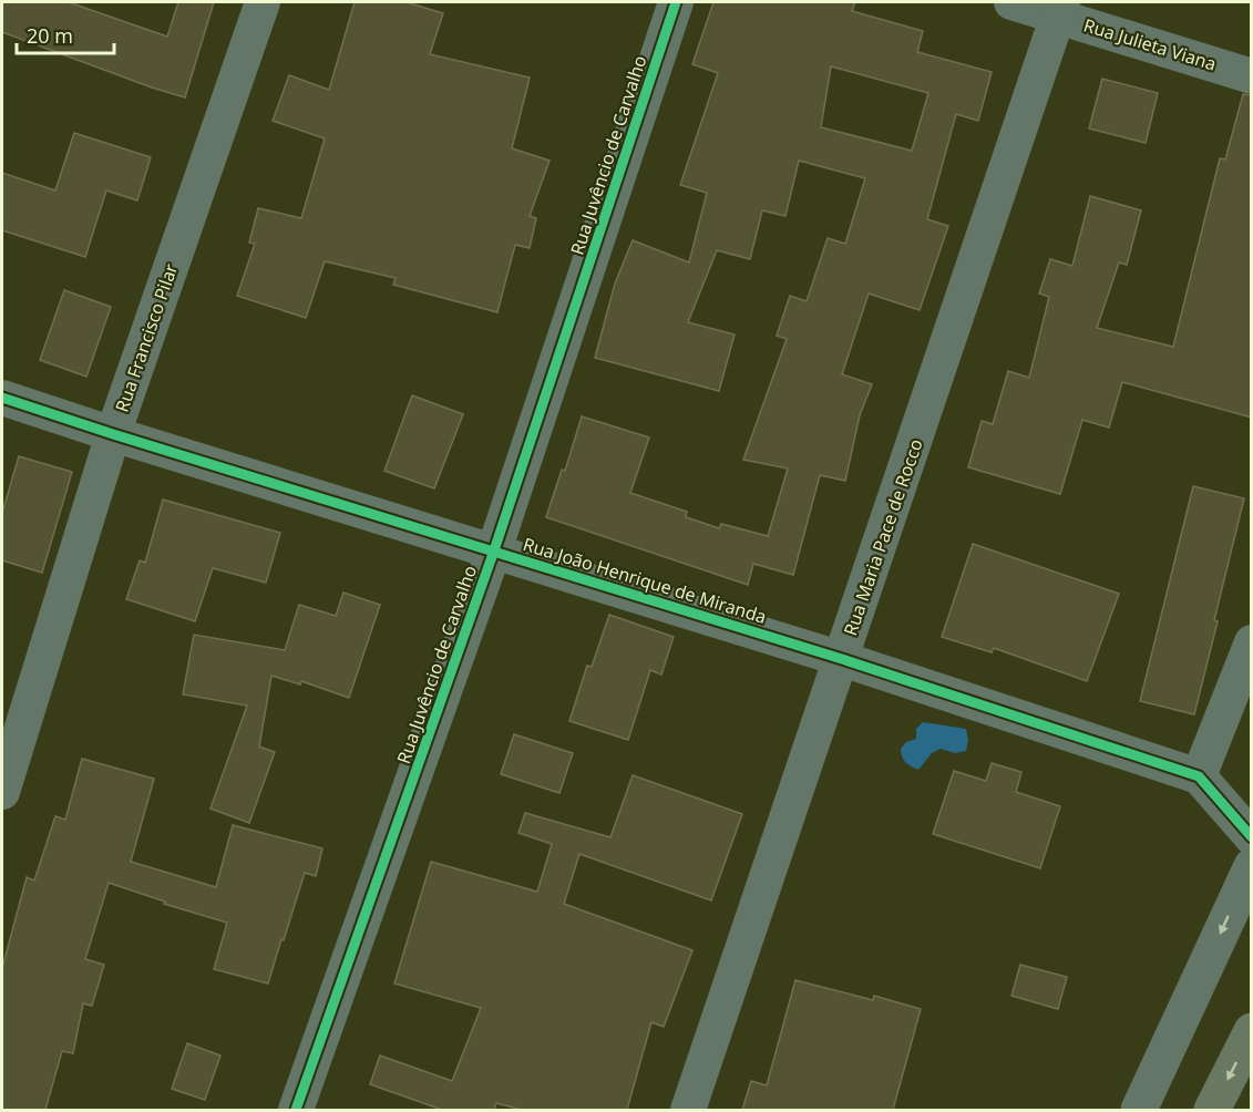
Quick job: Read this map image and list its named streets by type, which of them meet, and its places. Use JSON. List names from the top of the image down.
{
  "streets": {
    "street": [
      "Rua Julieta Viana",
      "Rua Juvêncio de Carvalho",
      "Rua Francisco Pilar",
      "Rua Maria Pace de Rocco",
      "Rua João Henrique de Miranda"
    ]
  },
  "crossings": [
    ["Rua Julieta Viana", "Rua Maria Pace de Rocco"],
    ["Rua Juvêncio de Carvalho", "Rua João Henrique de Miranda"],
    ["Rua Francisco Pilar", "Rua João Henrique de Miranda"],
    ["Rua Maria Pace de Rocco", "Rua João Henrique de Miranda"]
  ],
  "scale_bar": "20 m"
}
